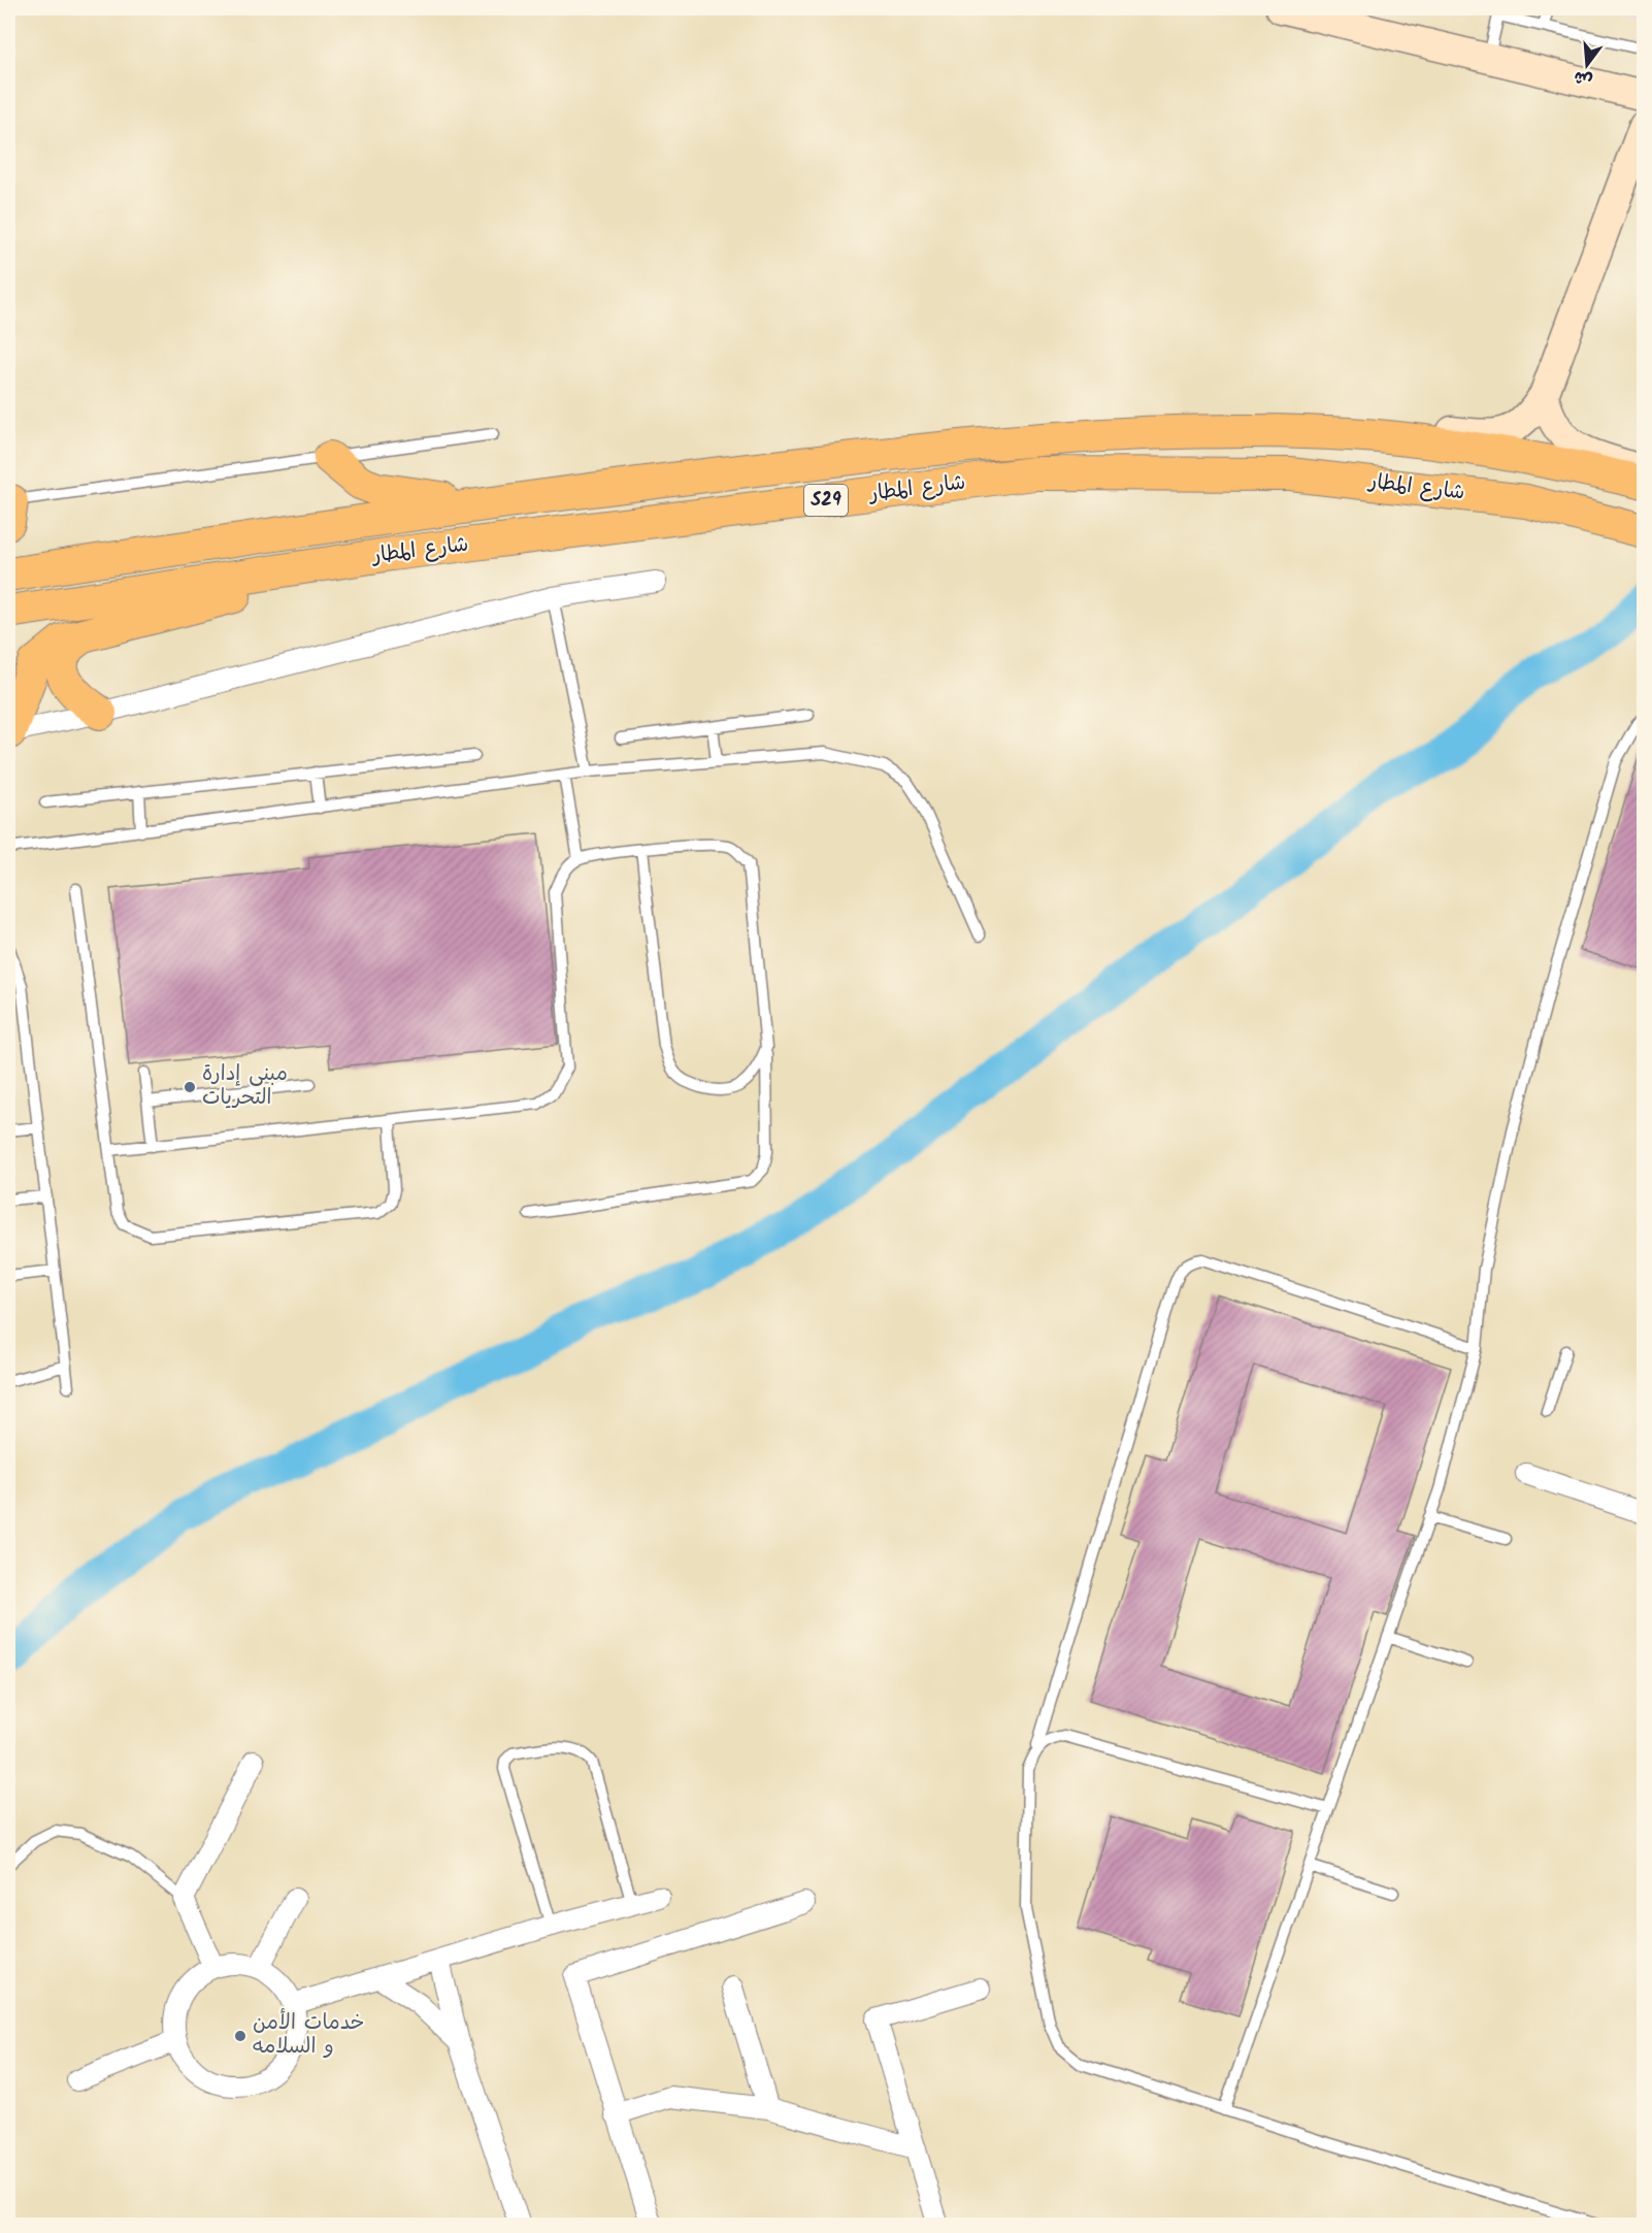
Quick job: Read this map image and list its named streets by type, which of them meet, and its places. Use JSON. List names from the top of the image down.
{
  "streets": {
    "main road": ["شارع المطار", "S29"]
  },
  "places": ["مبنى إدارة التحريات", "خدمات الأمن و السلامه"],
  "north": "bottom"
}
